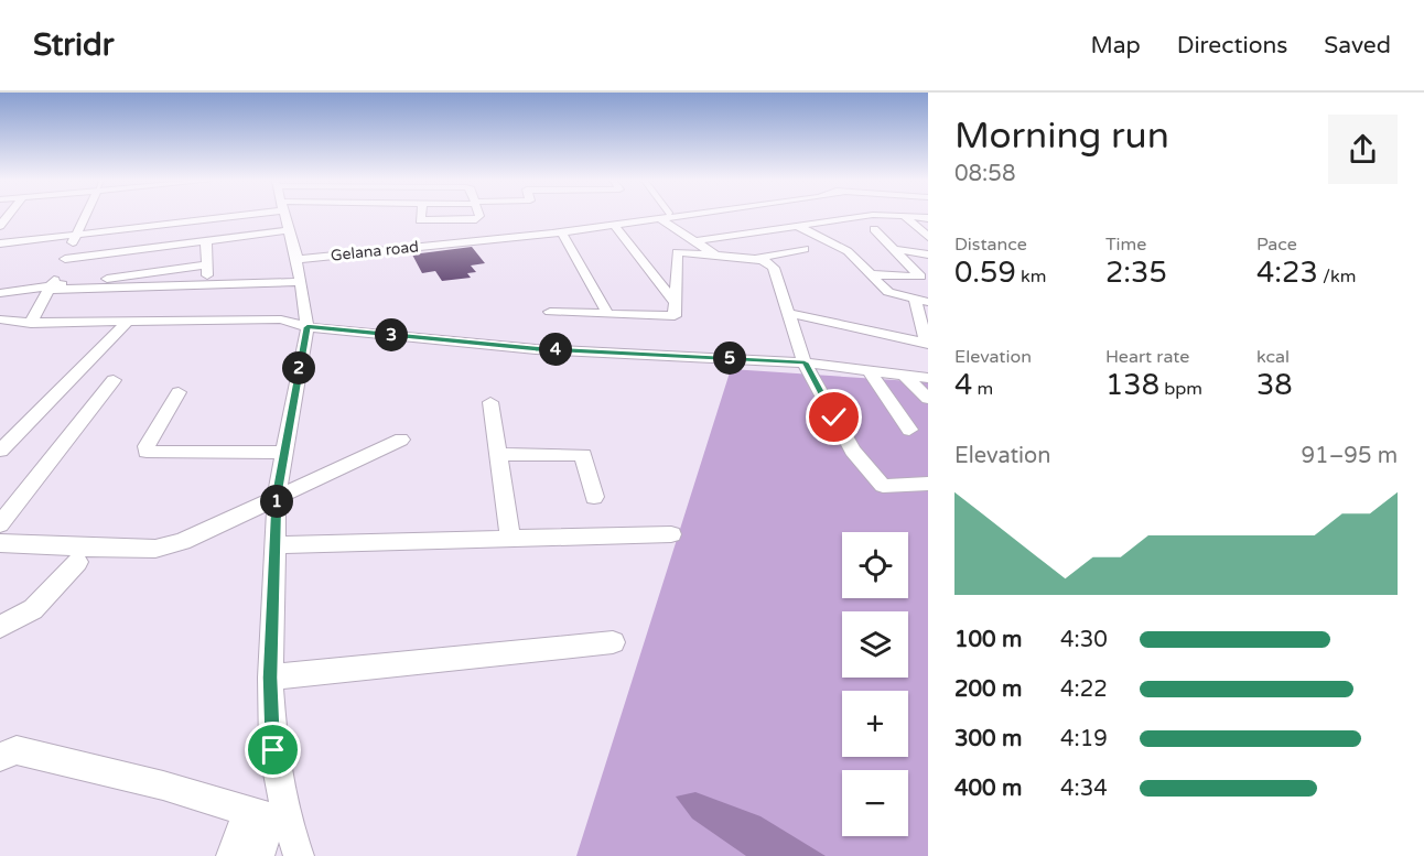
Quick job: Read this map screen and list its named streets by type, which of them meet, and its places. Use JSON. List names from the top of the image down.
{
  "streets": {
    "street": ["Gelana road"]
  },
  "page": {
    "header": "Stridr",
    "nav": ["Map", "Directions", "Saved"],
    "heading": ["Morning run", "08:58"],
    "stats": [
      ["Distance", "0.59 km"],
      ["Time", "2:35"],
      ["Pace", "4:23 /km"],
      ["Elevation", "4 m"],
      ["Heart rate", "138 bpm"],
      ["kcal", "38"]
    ],
    "pins": [
      "3",
      "4",
      "5",
      "2",
      "1"
    ],
    "chart": ["Elevation", "91–95 m"],
    "map_buttons": ["+", "−"],
    "list": [
      {
        "name": "100 m",
        "note": "4:30"
      },
      {
        "name": "200 m",
        "note": "4:22"
      },
      {
        "name": "300 m",
        "note": "4:19"
      },
      {
        "name": "400 m",
        "note": "4:34"
      }
    ]
  }
}
